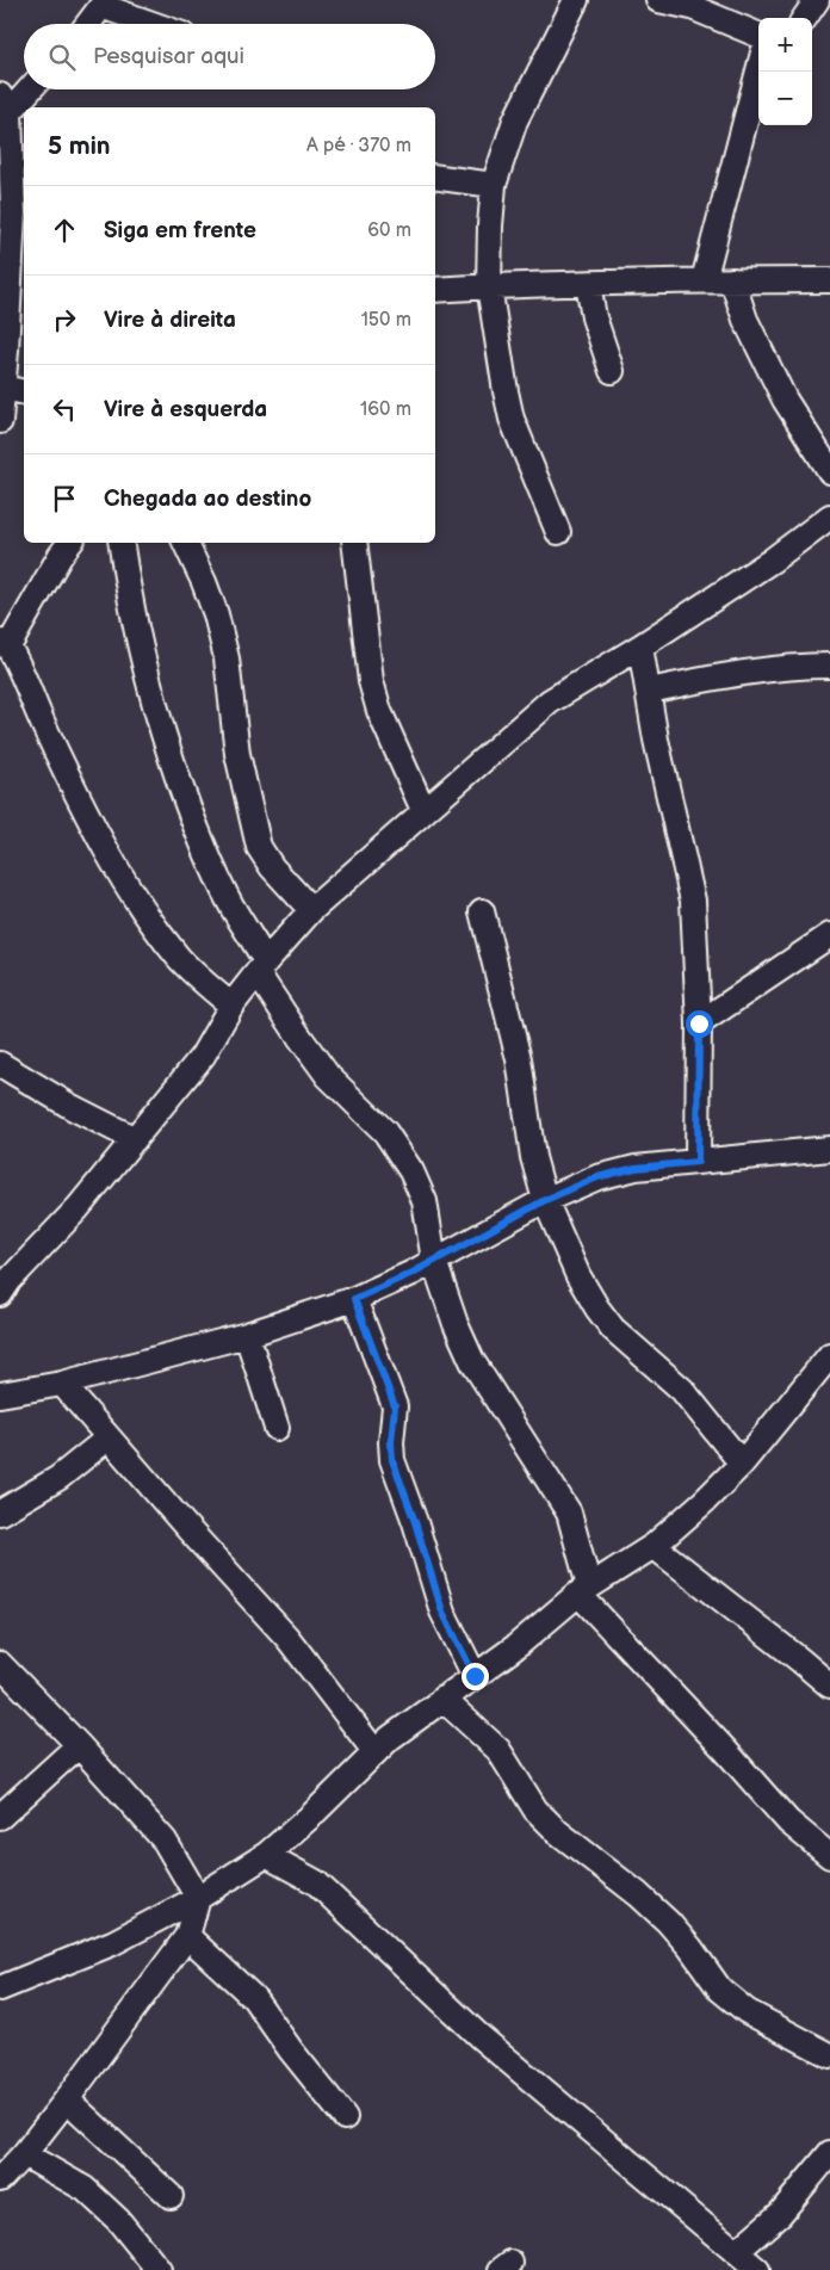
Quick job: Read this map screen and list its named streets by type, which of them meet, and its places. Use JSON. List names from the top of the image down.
{
  "page": {
    "map_buttons": ["+", "−"],
    "search": "Pesquisar aqui",
    "heading": ["5 min", "A pé · 370 m"],
    "list": [
      ["Siga em frente", "60 m"],
      ["Vire à direita", "150 m"],
      ["Vire à esquerda", "160 m"],
      "Chegada ao destino"
    ]
  }
}
